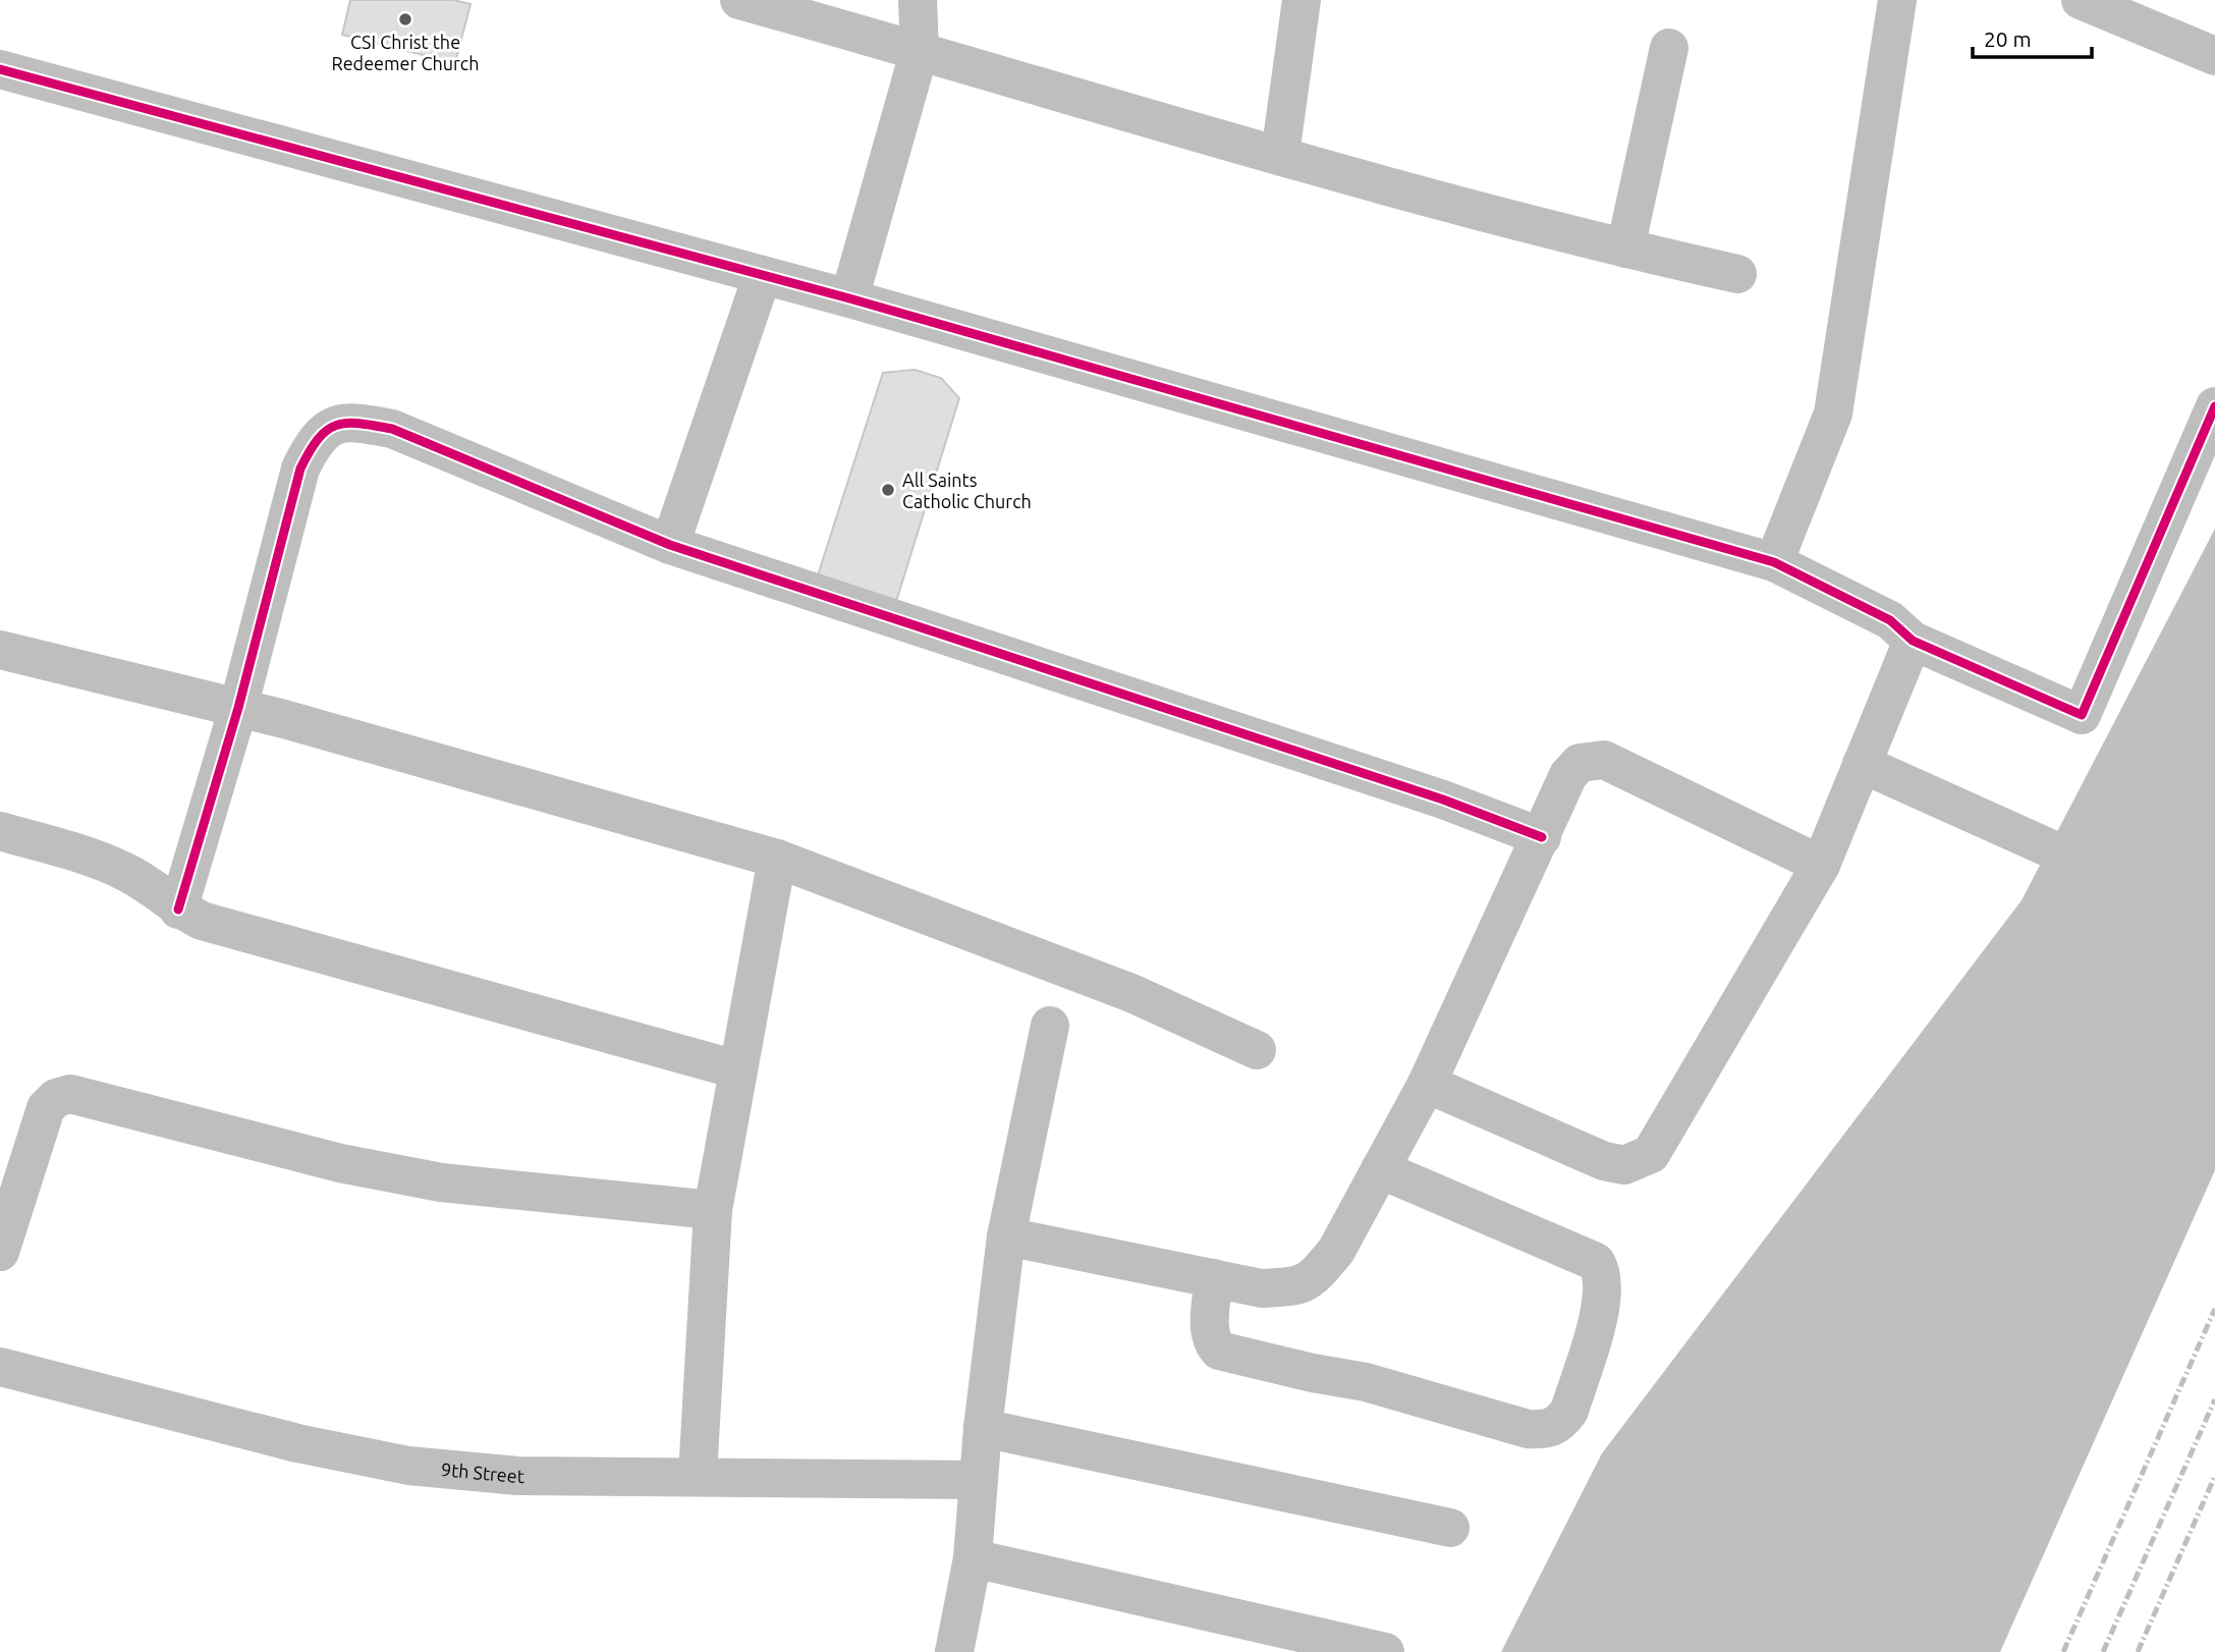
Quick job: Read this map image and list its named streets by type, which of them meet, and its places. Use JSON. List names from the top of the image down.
{
  "streets": {
    "street": ["9th Street"]
  },
  "places": ["CSI Christ the Redeemer Church", "All Saints Catholic Church"],
  "scale_bar": "20 m"
}
